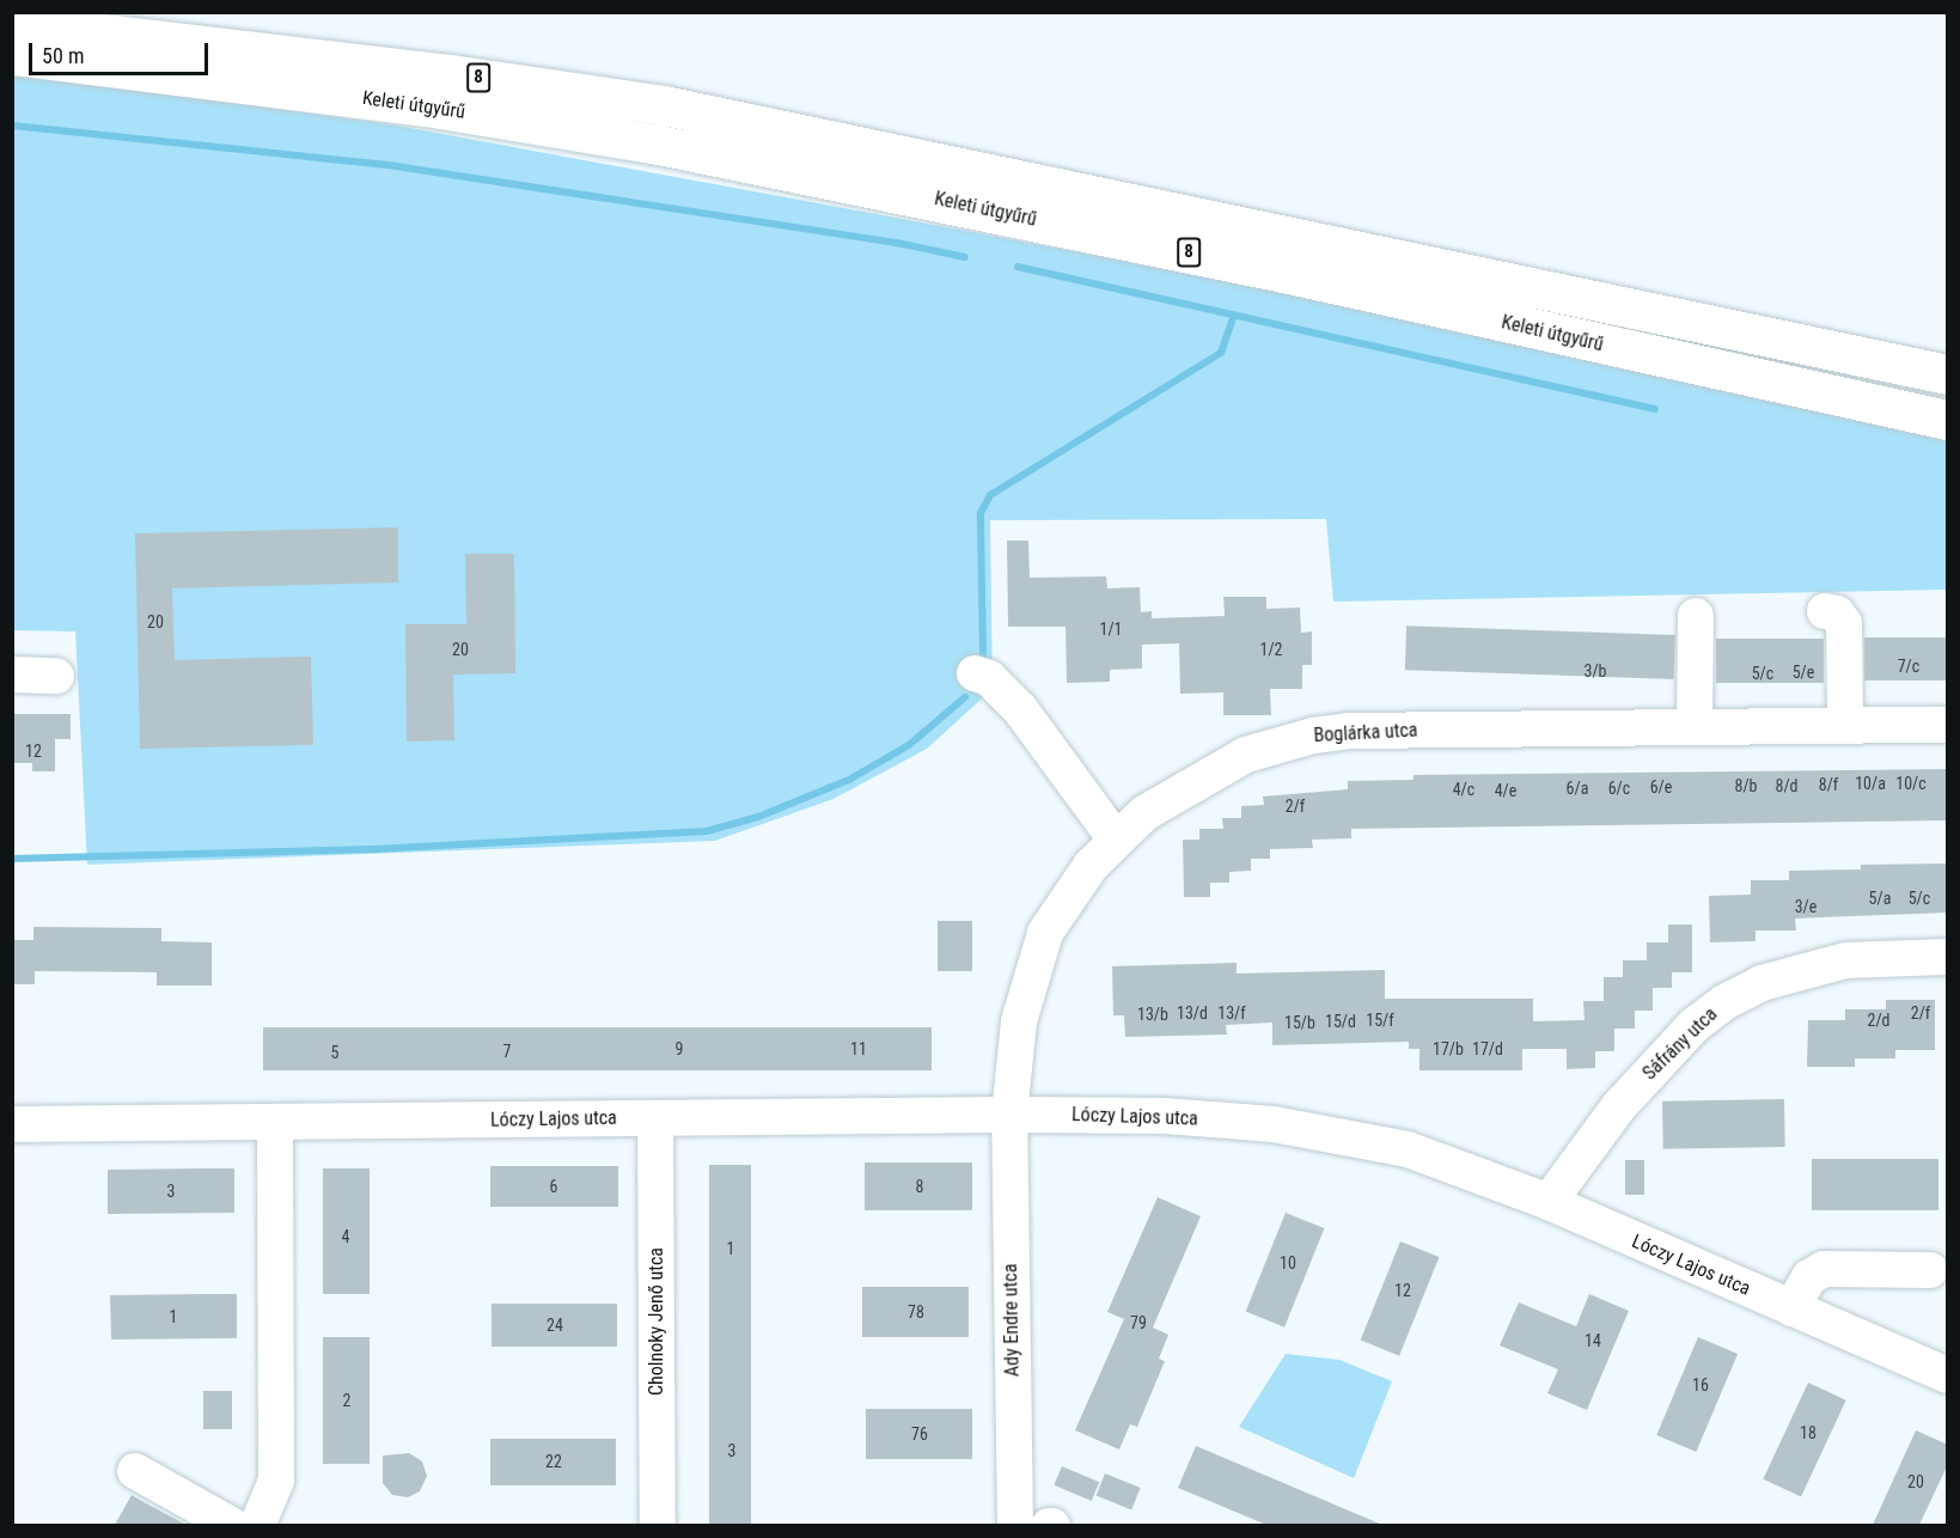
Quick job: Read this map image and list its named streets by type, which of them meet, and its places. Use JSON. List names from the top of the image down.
{
  "streets": {
    "main road": ["8", "Keleti útgyűrű"],
    "street": [
      "Boglárka utca",
      "Sáfrány utca",
      "Lóczy Lajos utca",
      "Ady Endre utca",
      "Cholnoky Jenő utca"
    ]
  },
  "crossings": [
    ["Boglárka utca", "Lóczy Lajos utca"],
    ["Boglárka utca", "Ady Endre utca"],
    ["Sáfrány utca", "Lóczy Lajos utca"],
    ["Lóczy Lajos utca", "Ady Endre utca"],
    ["Lóczy Lajos utca", "Cholnoky Jenő utca"]
  ],
  "house_numbers": [
    "20",
    "1/1",
    "20",
    "1/2",
    "7/c",
    "3/b",
    "5/e",
    "5/c",
    "12",
    "10/a",
    "10/c",
    "8/f",
    "8/b",
    "8/d",
    "6/e",
    "6/a",
    "6/c",
    "4/c",
    "4/e",
    "2/f",
    "5/a",
    "5/c",
    "3/e",
    "13/d",
    "13/f",
    "2/f",
    "13/b",
    "15/f",
    "2/d",
    "15/d",
    "15/b",
    "9",
    "11",
    "17/b",
    "17/d",
    "7",
    "5",
    "6",
    "8",
    "3",
    "4",
    "1",
    "10",
    "12",
    "78",
    "1",
    "79",
    "24",
    "14",
    "16",
    "2",
    "18",
    "76",
    "3",
    "22",
    "20"
  ],
  "scale_bar": "50 m"
}
